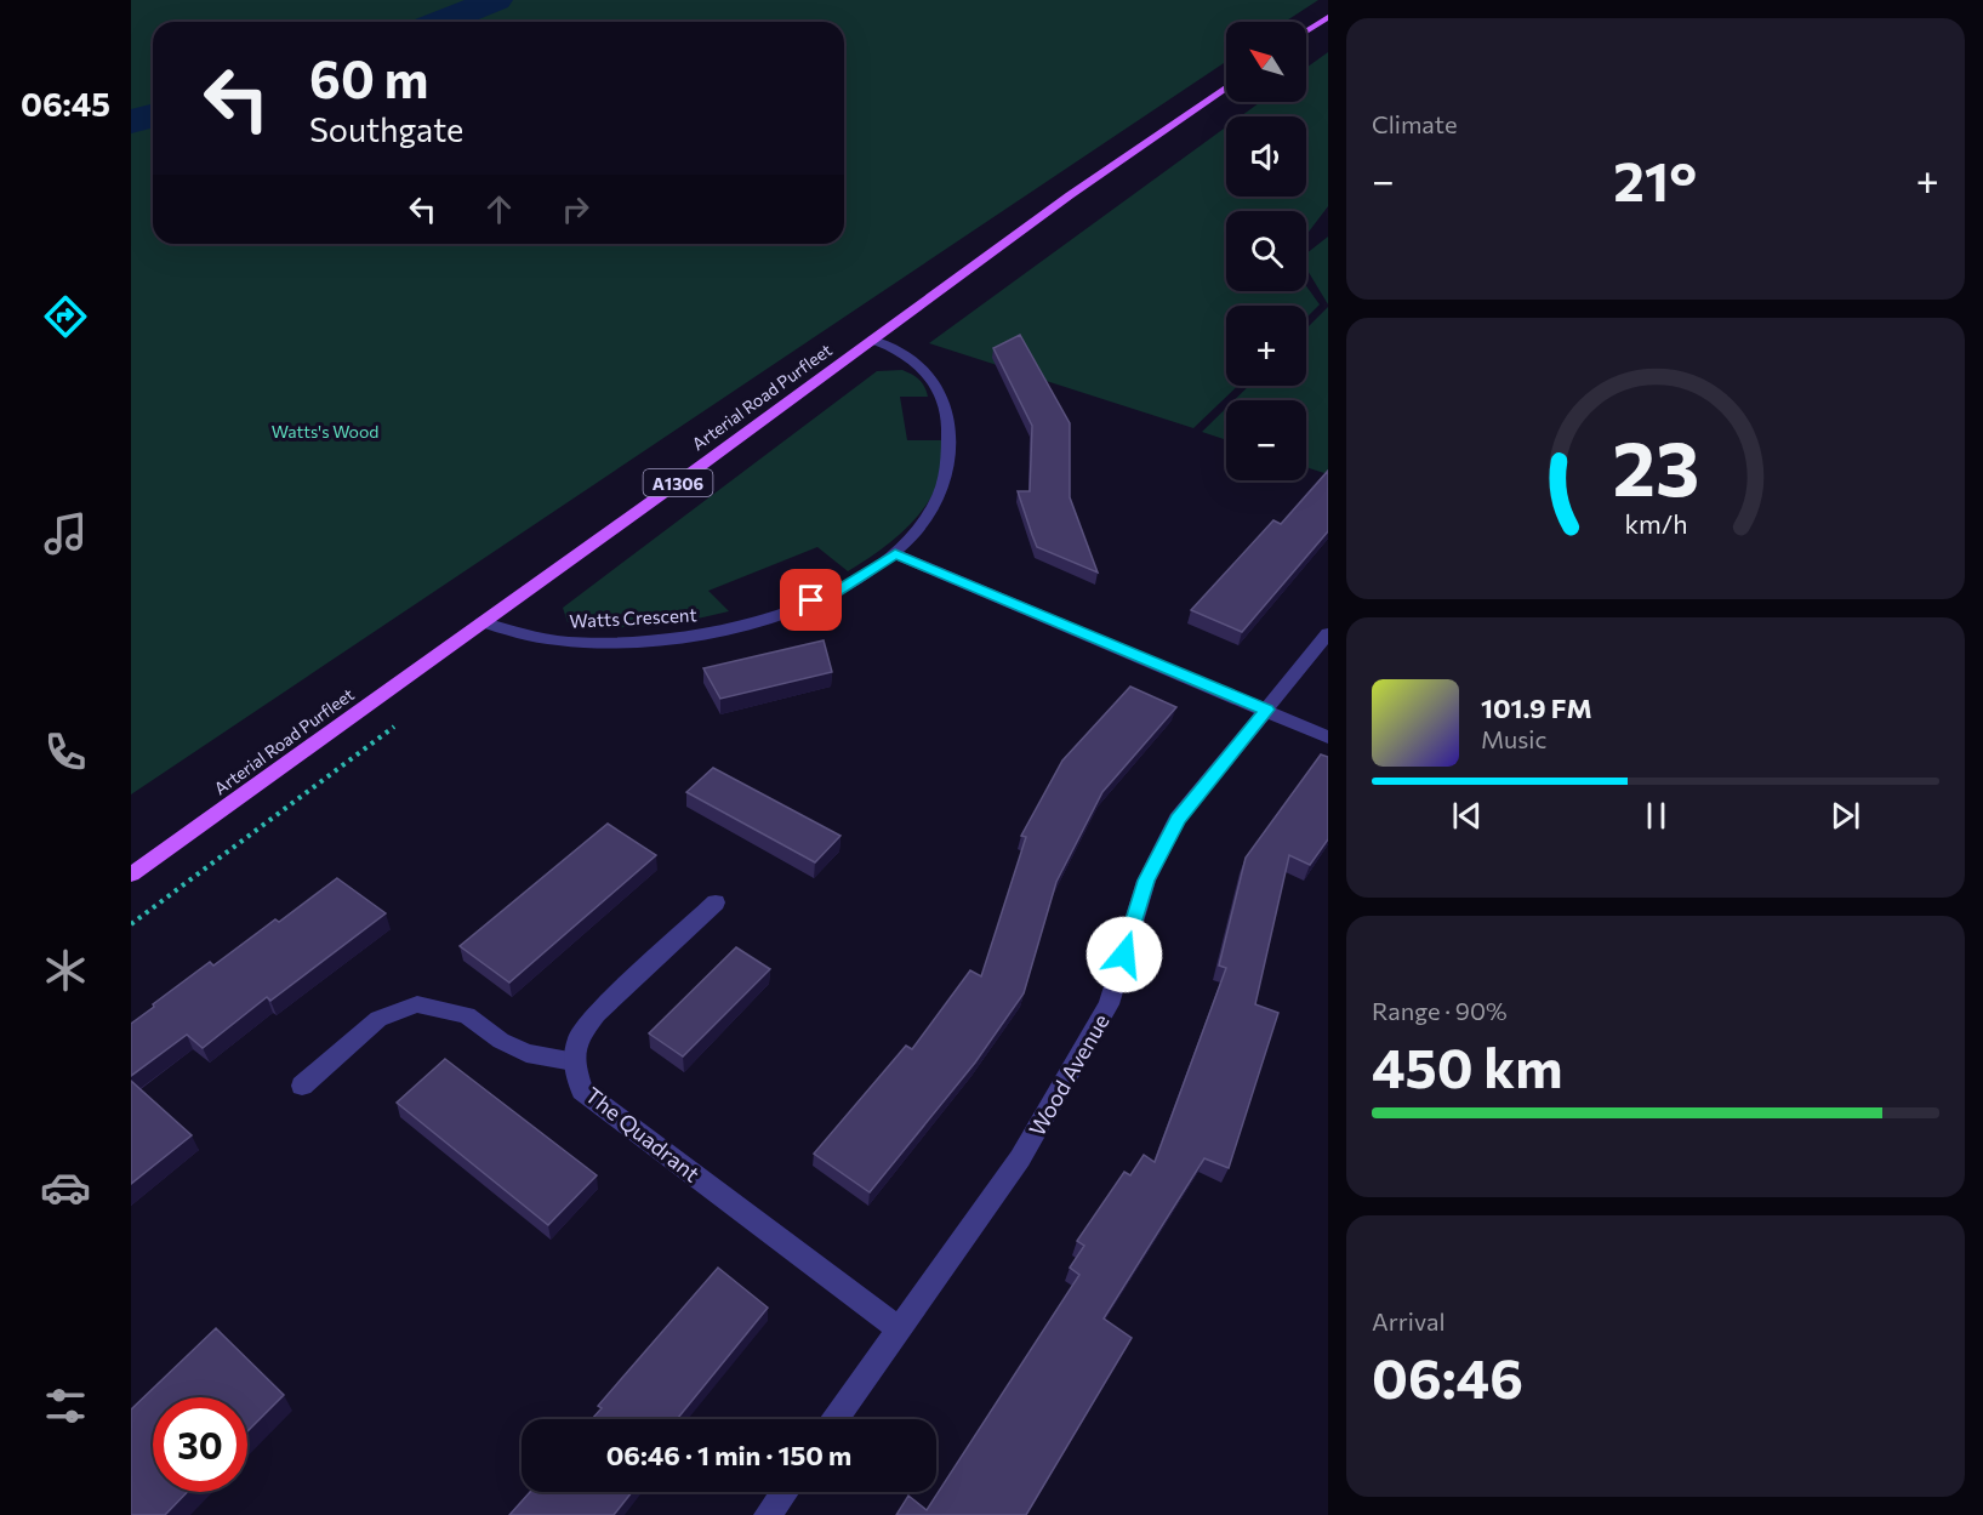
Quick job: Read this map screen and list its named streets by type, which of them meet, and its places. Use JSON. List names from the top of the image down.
{
  "streets": {
    "main road": ["Arterial Road Purfleet", "A1306"],
    "street": ["Watts Crescent", "Wood Avenue", "The Quadrant"]
  },
  "crossings": [
    ["Arterial Road Purfleet", "Watts Crescent"],
    ["Wood Avenue", "The Quadrant"]
  ],
  "parks": ["Watts's Wood"],
  "north": "top left",
  "page": {
    "tabs": "06:45",
    "tile": [
      "Climate",
      ["Range · 90%", "450 km"],
      ["Arrival", "06:46"]
    ],
    "map_buttons": ["+", "−"],
    "turn": ["60 m", "Southgate"],
    "heat": ["−", "21°", "+"],
    "song": ["101.9 FM", "Music"],
    "limit": "30",
    "trip": "06:46 · 1 min · 150 m",
    "gauge": ["23", "km/h"]
  }
}
